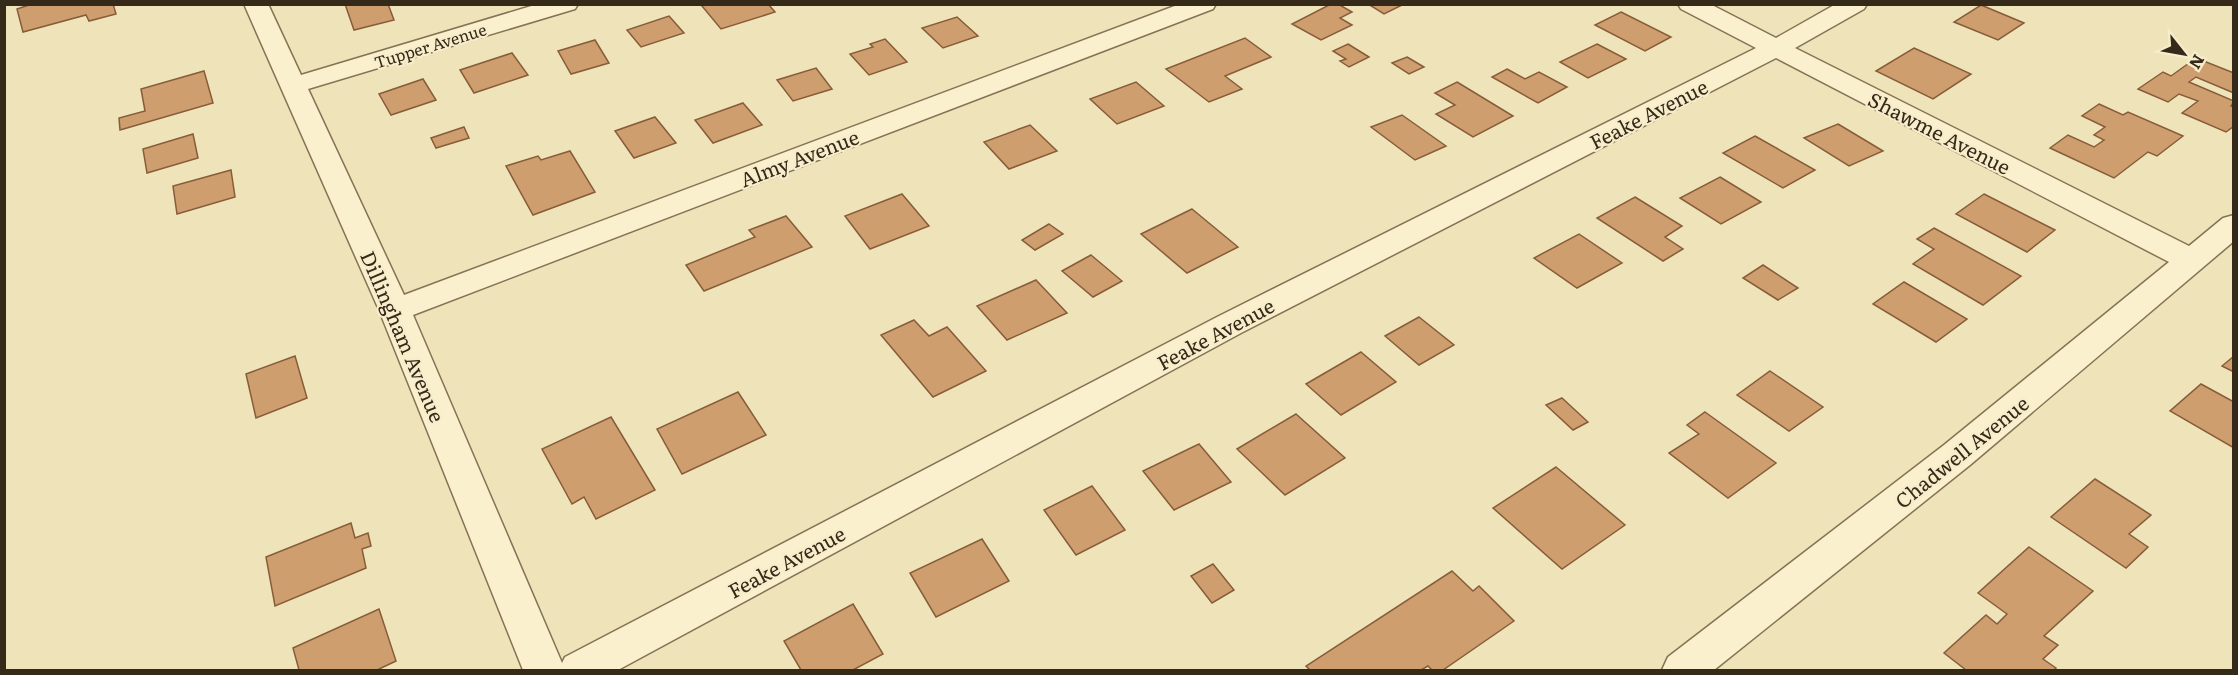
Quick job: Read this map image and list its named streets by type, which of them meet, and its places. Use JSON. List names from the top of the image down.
{
  "streets": {
    "street": [
      "Tupper Avenue",
      "Feake Avenue",
      "Shawme Avenue",
      "Almy Avenue",
      "Dillingham Avenue",
      "Chadwell Avenue"
    ]
  },
  "crossings": [
    ["Tupper Avenue", "Dillingham Avenue"],
    ["Feake Avenue", "Shawme Avenue"],
    ["Shawme Avenue", "Chadwell Avenue"],
    ["Almy Avenue", "Dillingham Avenue"]
  ],
  "north": "bottom right"
}
